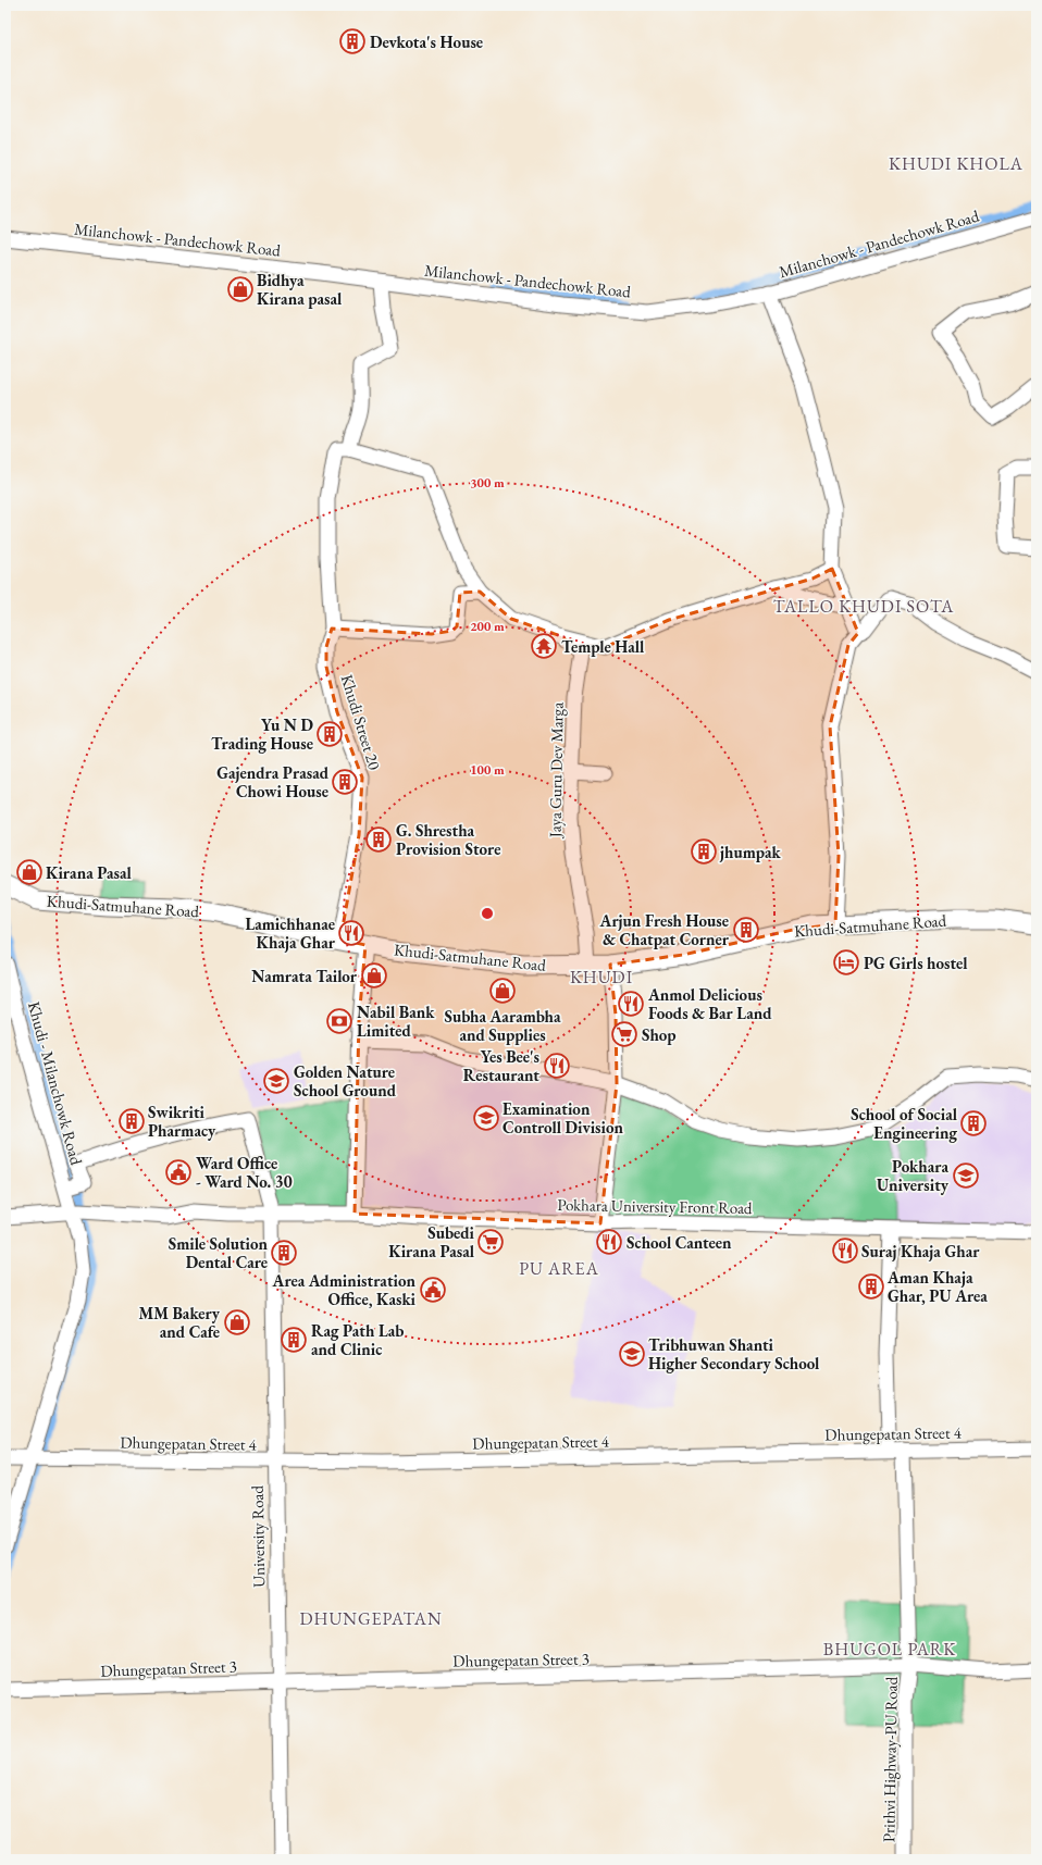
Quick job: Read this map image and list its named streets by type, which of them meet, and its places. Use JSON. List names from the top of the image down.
{
  "streets": {
    "main road": ["Khudi-Satmuhane Road"],
    "street": [
      "Milanchowk - Pandechowk Road",
      "Khudi Street 20",
      "Jaya Guru Dev Marga",
      "Khudi - Milanchowk Road",
      "Pokhara University Front Road",
      "Dhungepatan Street 4",
      "University Road",
      "Dhungepatan Street 3",
      "Prithvi Highway-PU Road"
    ]
  },
  "crossings": [
    ["Khudi Street 20", "Khudi-Satmuhane Road"],
    ["Jaya Guru Dev Marga", "Khudi-Satmuhane Road"],
    ["Khudi - Milanchowk Road", "Pokhara University Front Road"],
    ["Khudi - Milanchowk Road", "Dhungepatan Street 4"],
    ["Khudi - Milanchowk Road", "University Road"],
    ["Pokhara University Front Road", "University Road"],
    ["Dhungepatan Street 4", "University Road"],
    ["Dhungepatan Street 4", "Prithvi Highway-PU Road"],
    ["University Road", "Dhungepatan Street 3"],
    ["Dhungepatan Street 3", "Prithvi Highway-PU Road"]
  ],
  "districts": [
    "KHUDI KHOLA",
    "TALLO KHUDI SOTA",
    "KHUDI",
    "PU AREA",
    "DHUNGEPATAN",
    "BHUGOL PARK"
  ],
  "places": {
    "building": [
      "Devkota's House",
      "Yu N D Trading House",
      "Gajendra Prasad Chowi House",
      "G. Shrestha Provision Store",
      "jhumpak",
      "Arjun Fresh House & Chatpat Corner",
      "Swikriti Pharmacy",
      "School of Social Engineering",
      "Smile Solution Dental Care",
      "Aman Khaja Ghar, PU Area",
      "Rag Path Lab and Clinic"
    ],
    "shop": [
      "Bidhya Kirana pasal",
      "Kirana Pasal",
      "Namrata Tailor",
      "Subha Aarambha and Supplies",
      "MM Bakery and Cafe"
    ],
    "temple": ["Temple Hall"],
    "restaurant": [
      "Lamichhanae Khaja Ghar",
      "Anmol Delicious Foods & Bar Land",
      "Yes Bee's Restaurant",
      "School Canteen",
      "Suraj Khaja Ghar"
    ],
    "hotel": ["PG Girls hostel"],
    "bank": ["Nabil Bank Limited"],
    "supermarket": ["Shop", "Subedi Kirana Pasal"],
    "school or university": [
      "Golden Nature School Ground",
      "Examination Controll Division",
      "Pokhara University",
      "Tribhuwan Shanti Higher Secondary School"
    ],
    "public building": ["Ward Office - Ward No. 30", "Area Administration Office, Kaski"]
  },
  "rings": ["300 m", "200 m", "100 m"]
}
